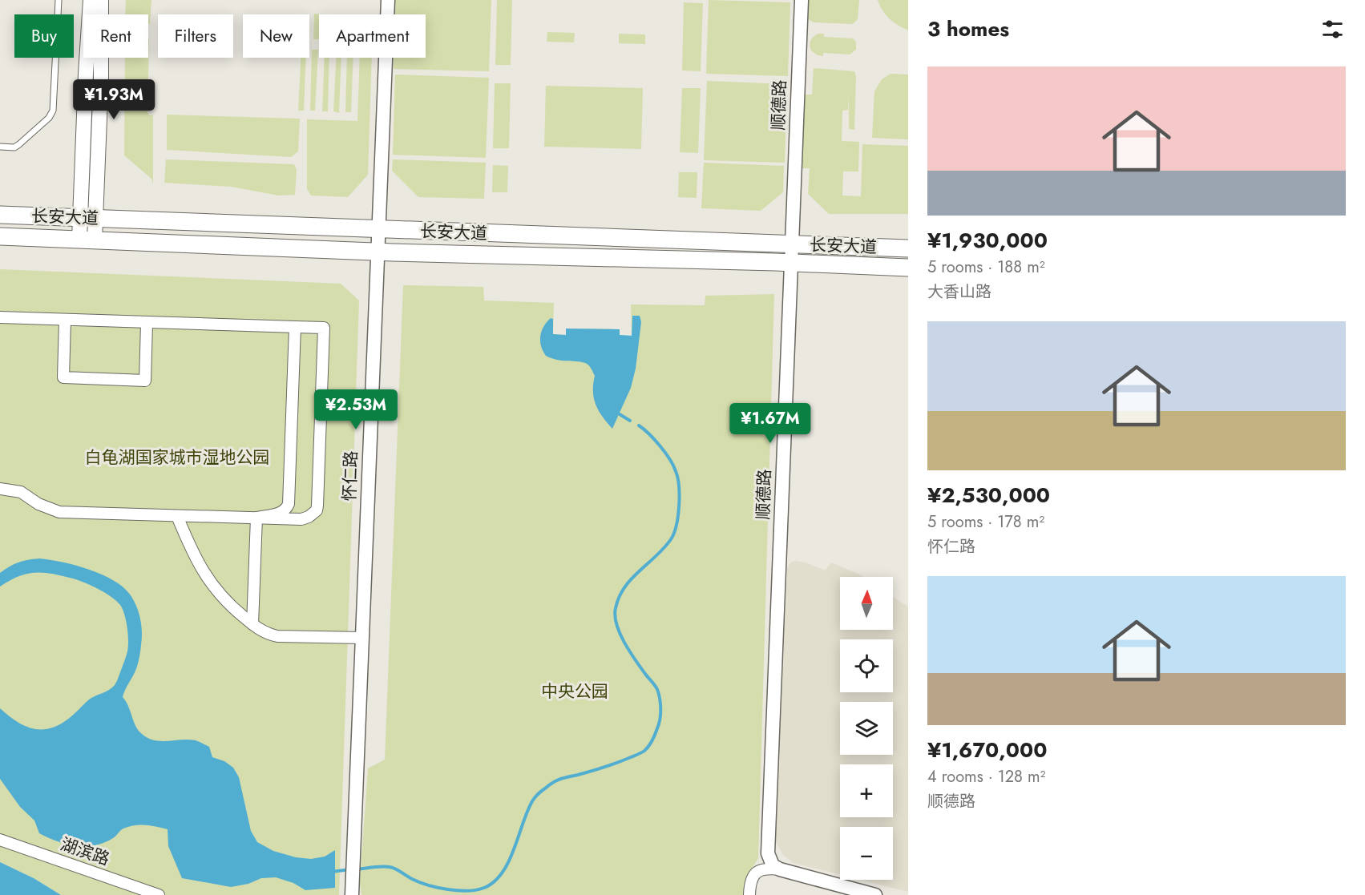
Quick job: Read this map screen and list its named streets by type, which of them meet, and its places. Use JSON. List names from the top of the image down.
{
  "streets": {
    "main road": ["长安大道"],
    "street": ["顺德路", "怀仁路", "湖滨路"]
  },
  "crossings": [
    ["顺德路", "长安大道"],
    ["长安大道", "怀仁路"]
  ],
  "parks": ["白龟湖国家城市湿地公园", "中央公园"],
  "north": "top",
  "page": {
    "heading": "3 homes",
    "chip": [
      "Buy",
      "Rent",
      "Filters",
      "New",
      "Apartment"
    ],
    "list": [
      {
        "name": "¥1,930,000",
        "note": "5 rooms · 188 m² · 大香山路"
      },
      {
        "name": "¥2,530,000",
        "note": "5 rooms · 178 m² · 怀仁路"
      },
      {
        "name": "¥1,670,000",
        "note": "4 rooms · 128 m² · 顺德路"
      }
    ],
    "price": ["¥1.93M", "¥2.53M", "¥1.67M"],
    "map_buttons": ["+", "−"]
  }
}
